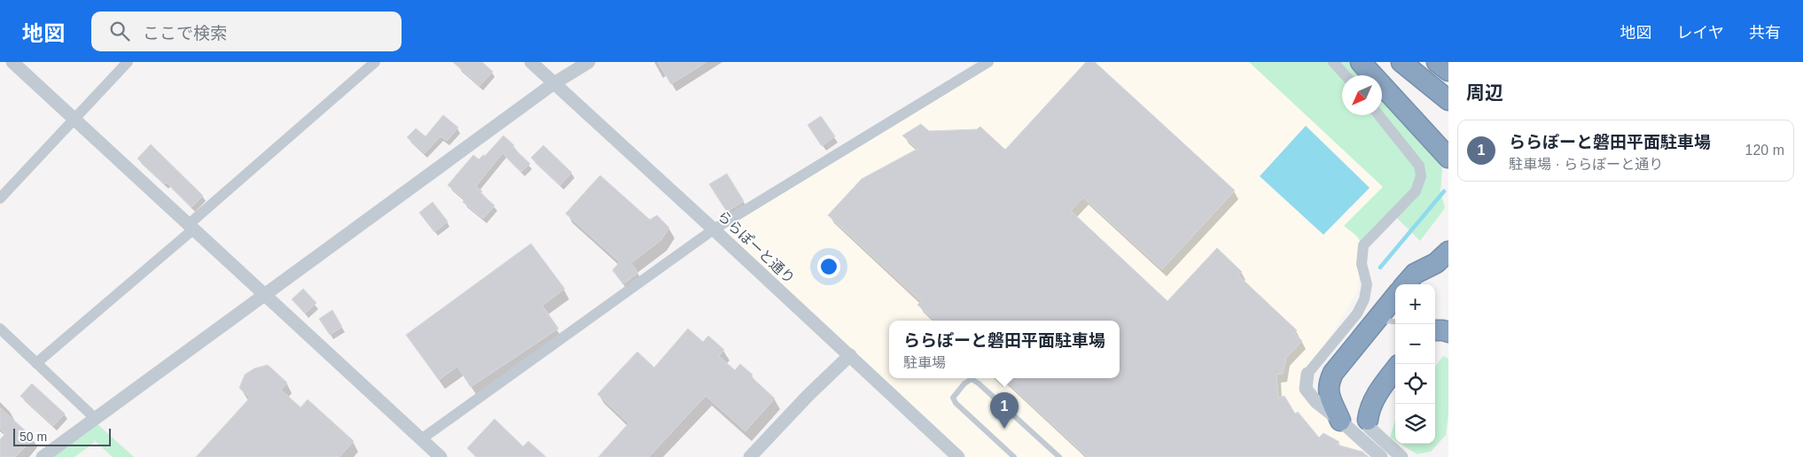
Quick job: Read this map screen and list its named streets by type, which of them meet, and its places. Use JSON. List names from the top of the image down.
{
  "streets": {
    "street": ["ららぽーと通り"]
  },
  "scale_bar": "50 m",
  "north": "bottom left",
  "page": {
    "header": "地図",
    "search": "ここで検索",
    "nav": ["地図", "レイヤ", "共有"],
    "heading": "周辺",
    "list": [
      {
        "mark": "1",
        "name": "ららぽーと磐田平面駐車場",
        "note": "駐車場 · ららぽーと通り",
        "value": "120 m"
      }
    ],
    "map_buttons": ["+", "−"],
    "popup": ["ららぽーと磐田平面駐車場", "駐車場"],
    "pins": "1",
    "scale": "50 m"
  }
}
